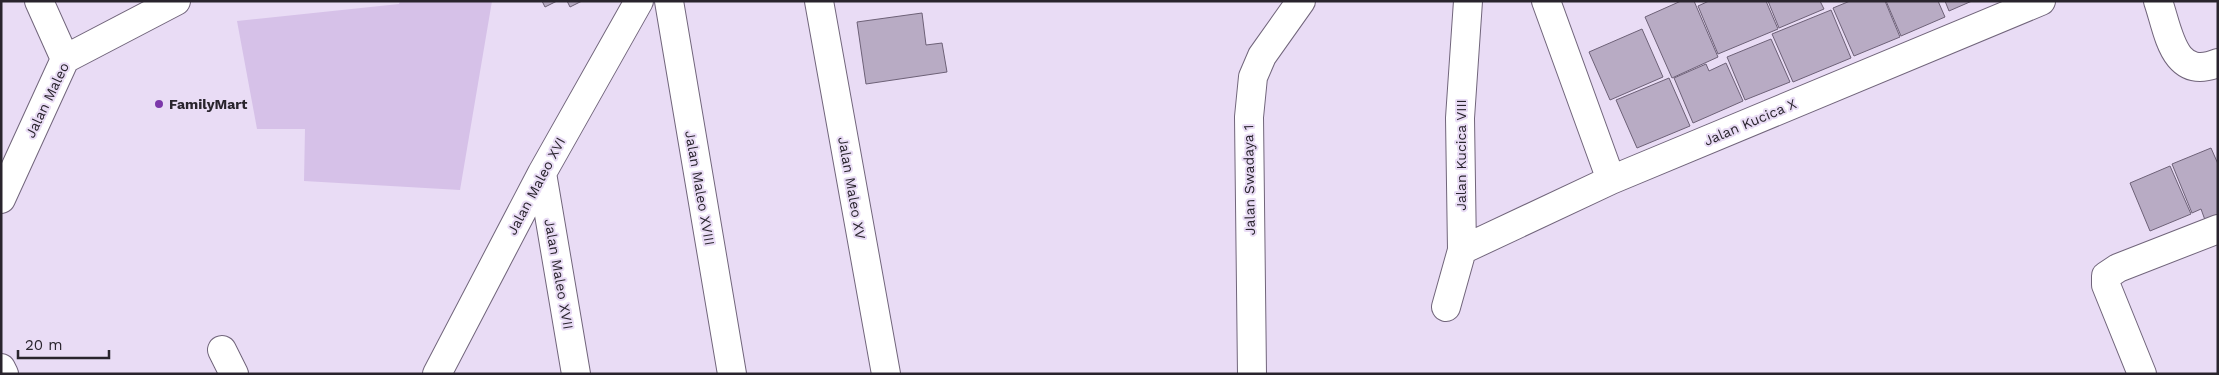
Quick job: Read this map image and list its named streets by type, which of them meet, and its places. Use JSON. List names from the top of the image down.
{
  "streets": {
    "street": [
      "Jalan Maleo",
      "Jalan Kucica X",
      "Jalan Kucica VIII",
      "Jalan Swadaya 1",
      "Jalan Maleo XVI",
      "Jalan Maleo XVIII",
      "Jalan Maleo XV",
      "Jalan Maleo XVII"
    ]
  },
  "crossings": [
    ["Jalan Kucica X", "Jalan Kucica VIII"],
    ["Jalan Maleo XVI", "Jalan Maleo XVII"]
  ],
  "places": ["FamilyMart"],
  "scale_bar": "20 m"
}
